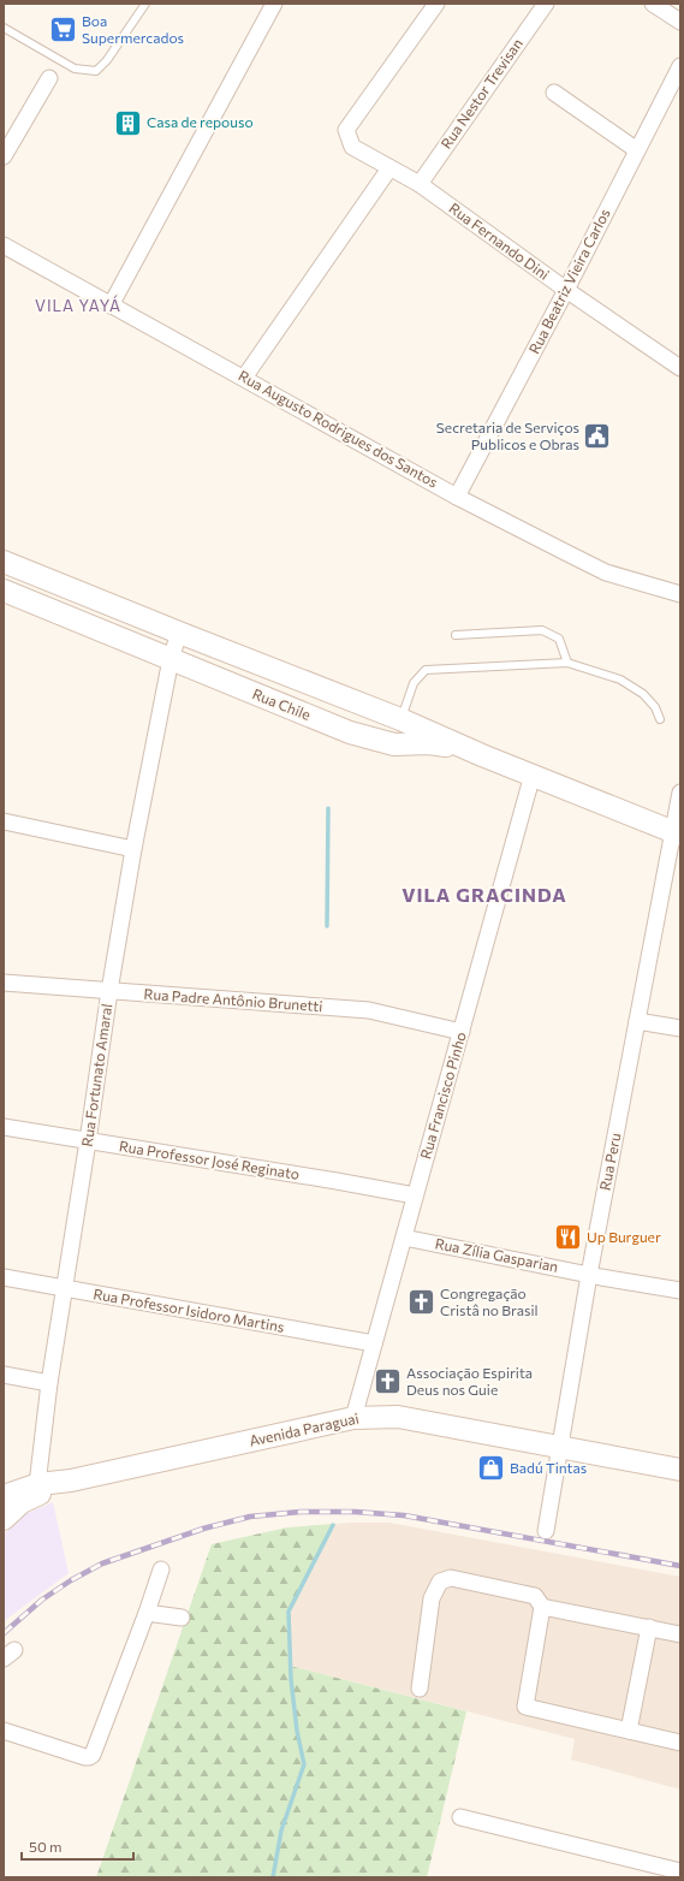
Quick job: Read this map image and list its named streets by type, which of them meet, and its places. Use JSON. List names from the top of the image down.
{
  "streets": {
    "main road": ["Rua Chile", "Avenida Paraguai"],
    "street": [
      "Rua Nestor Trevisan",
      "Rua Fernando Dini",
      "Rua Beatriz Vieira Carlos",
      "Rua Augusto Rodrigues dos Santos",
      "Rua Padre Antônio Brunetti",
      "Rua Fortunato Amaral",
      "Rua Francisco Pinho",
      "Rua Professor José Reginato",
      "Rua Peru",
      "Rua Zília Gasparian",
      "Rua Professor Isidoro Martins"
    ]
  },
  "crossings": [
    ["Rua Nestor Trevisan", "Rua Fernando Dini"],
    ["Rua Fernando Dini", "Rua Beatriz Vieira Carlos"],
    ["Rua Beatriz Vieira Carlos", "Rua Augusto Rodrigues dos Santos"],
    ["Rua Chile", "Rua Fortunato Amaral"],
    ["Rua Chile", "Rua Francisco Pinho"],
    ["Rua Chile", "Rua Peru"],
    ["Rua Padre Antônio Brunetti", "Rua Fortunato Amaral"],
    ["Rua Padre Antônio Brunetti", "Rua Francisco Pinho"],
    ["Rua Fortunato Amaral", "Rua Professor José Reginato"],
    ["Rua Fortunato Amaral", "Rua Professor Isidoro Martins"],
    ["Rua Fortunato Amaral", "Avenida Paraguai"],
    ["Rua Francisco Pinho", "Rua Professor José Reginato"],
    ["Rua Francisco Pinho", "Rua Zília Gasparian"],
    ["Rua Francisco Pinho", "Rua Professor Isidoro Martins"],
    ["Rua Francisco Pinho", "Avenida Paraguai"],
    ["Rua Peru", "Rua Zília Gasparian"],
    ["Rua Peru", "Avenida Paraguai"]
  ],
  "districts": ["VILA YAYÁ", "VILA GRACINDA"],
  "places": {
    "supermarket": ["Boa Supermercados"],
    "building": ["Casa de repouso"],
    "public building": ["Secretaria de Serviços Publicos e Obras"],
    "restaurant": ["Up Burguer"],
    "church": ["Congregação Cristâ no Brasil", "Associação Espirita Deus nos Guie"],
    "shop": ["Badú Tintas"]
  },
  "scale_bar": "50 m"
}
